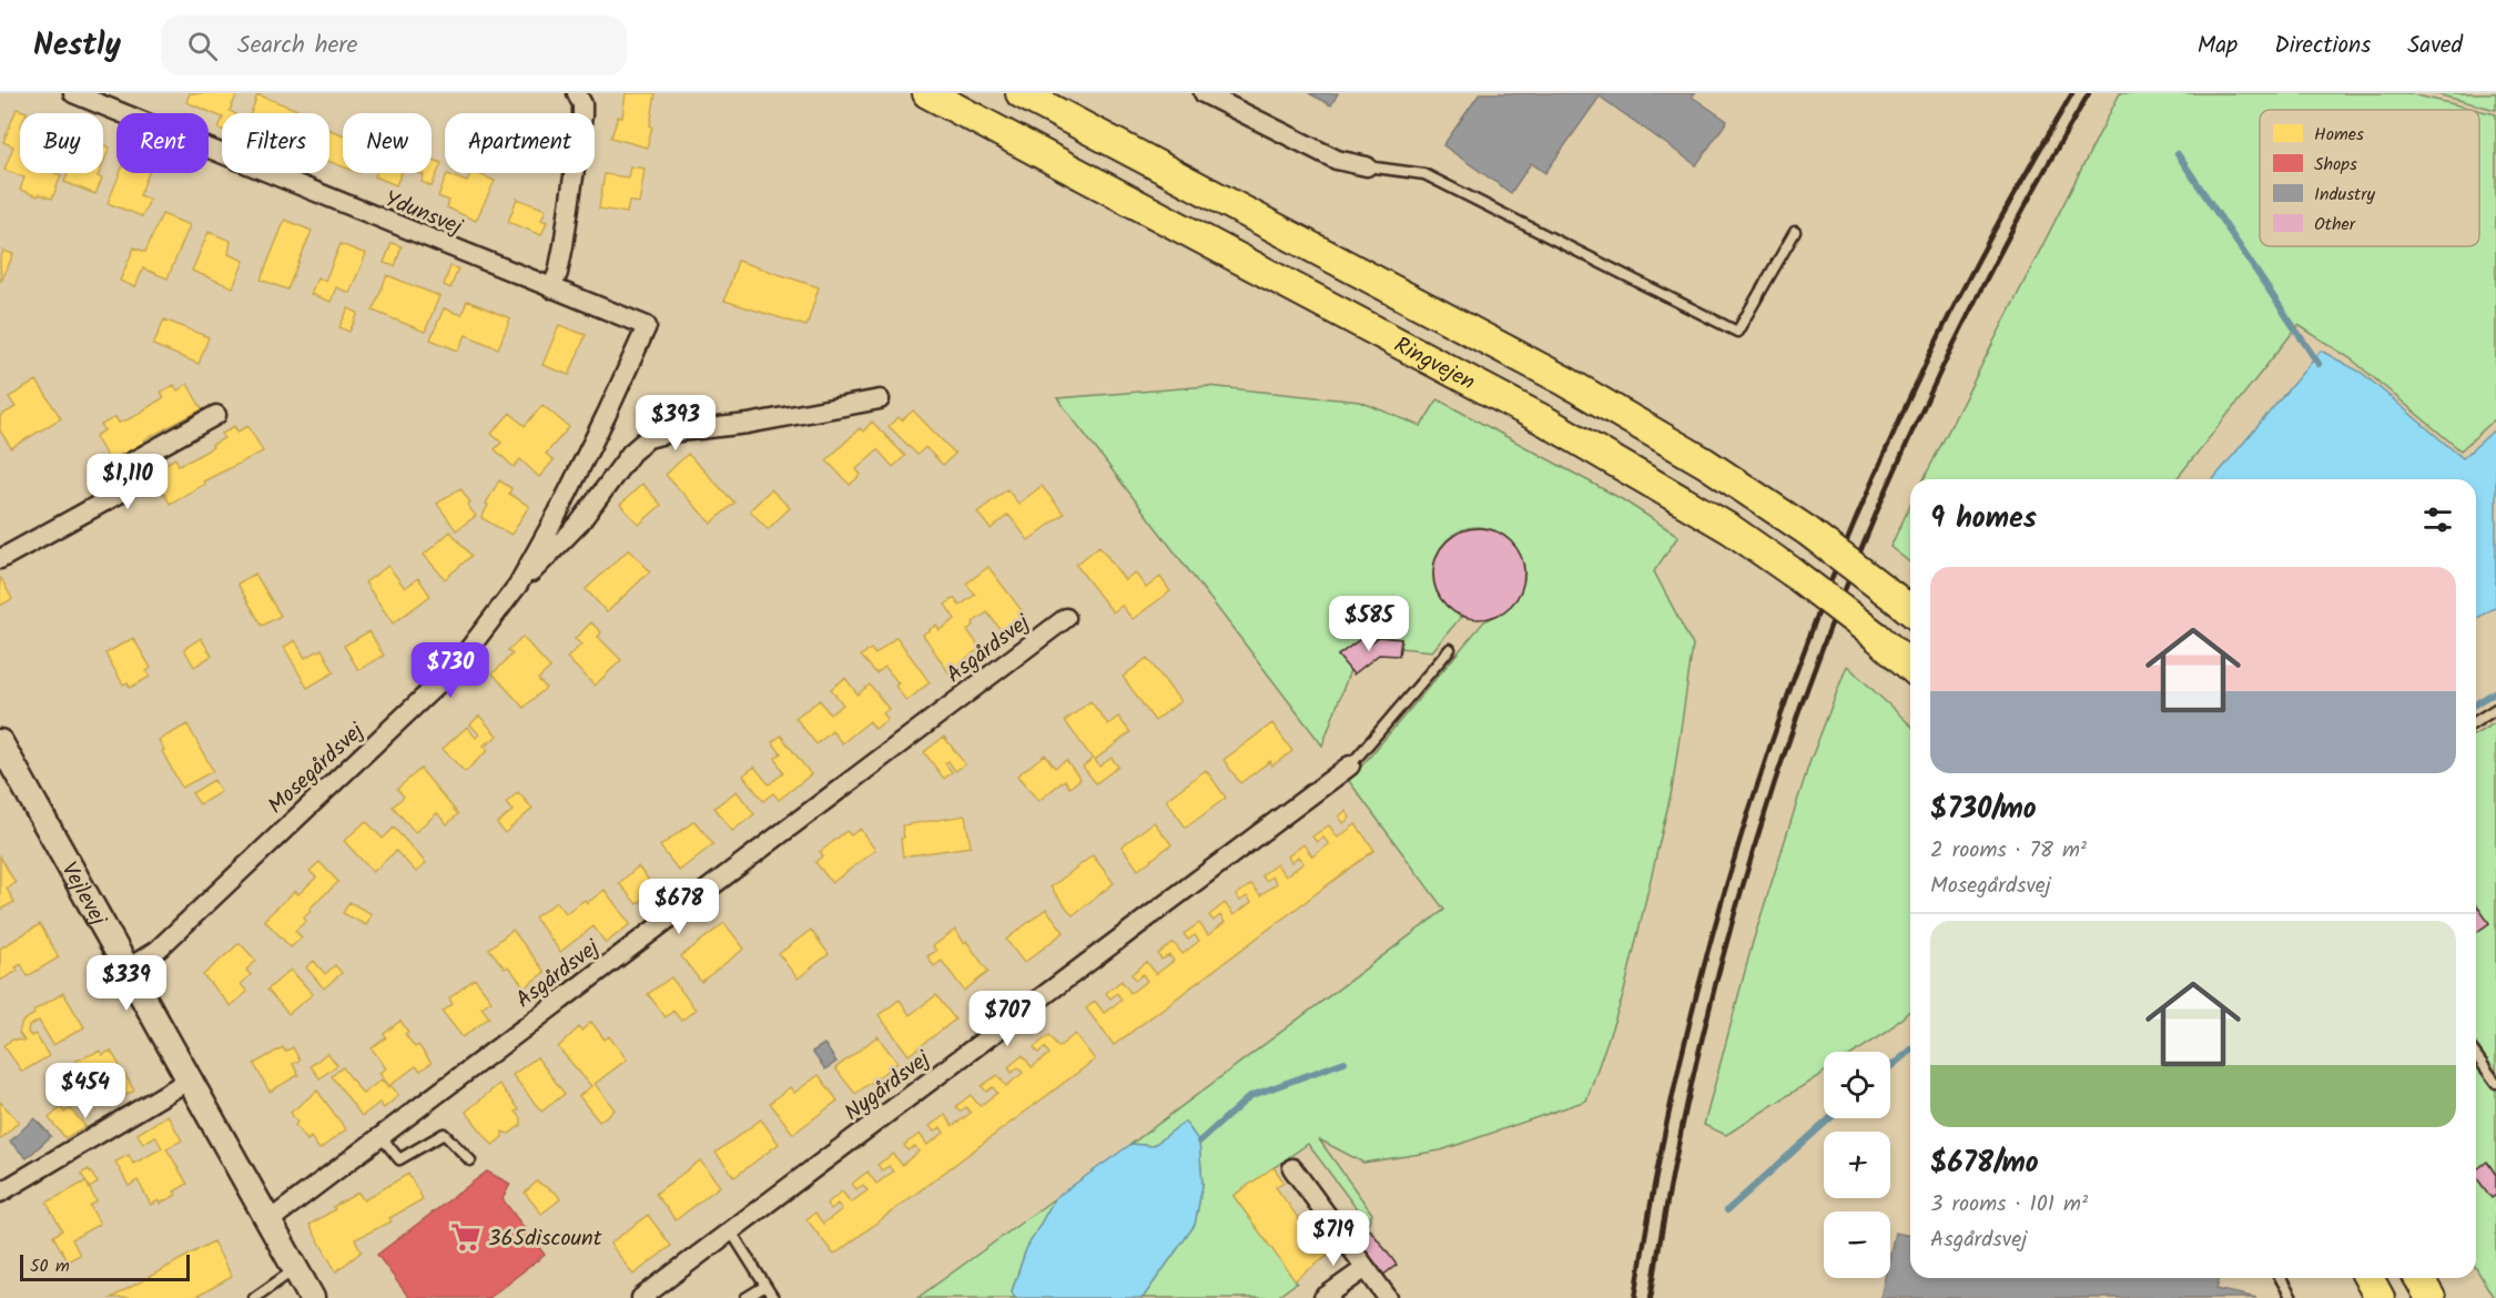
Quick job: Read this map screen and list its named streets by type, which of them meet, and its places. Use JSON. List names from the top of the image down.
{
  "streets": {
    "main road": ["Ringvejen"],
    "street": [
      "Ydunsvej",
      "Asgårdsvej",
      "Mosegårdsvej",
      "Vejlevej",
      "Nygårdsvej"
    ]
  },
  "crossings": [
    ["Ydunsvej", "Mosegårdsvej"],
    ["Asgårdsvej", "Vejlevej"],
    ["Mosegårdsvej", "Vejlevej"]
  ],
  "places": {
    "supermarket": ["365discount"]
  },
  "legend": [
    "Homes",
    "Shops",
    "Industry",
    "Other"
  ],
  "scale_bar": "50 m",
  "page": {
    "header": "Nestly",
    "search": "Search here",
    "nav": ["Map", "Directions", "Saved"],
    "chip": [
      "Buy",
      "Rent",
      "Filters",
      "New",
      "Apartment"
    ],
    "price": [
      "$393",
      "$1,110",
      "$585",
      "$730",
      "$678",
      "$339",
      "$707",
      "$454",
      "$719"
    ],
    "heading": "9 homes",
    "list": [
      {
        "name": "$730/mo",
        "note": "2 rooms · 78 m² · Mosegårdsvej"
      },
      {
        "name": "$678/mo",
        "note": "3 rooms · 101 m² · Asgårdsvej"
      }
    ],
    "map_buttons": ["+", "−"],
    "scale": "50 m"
  }
}
